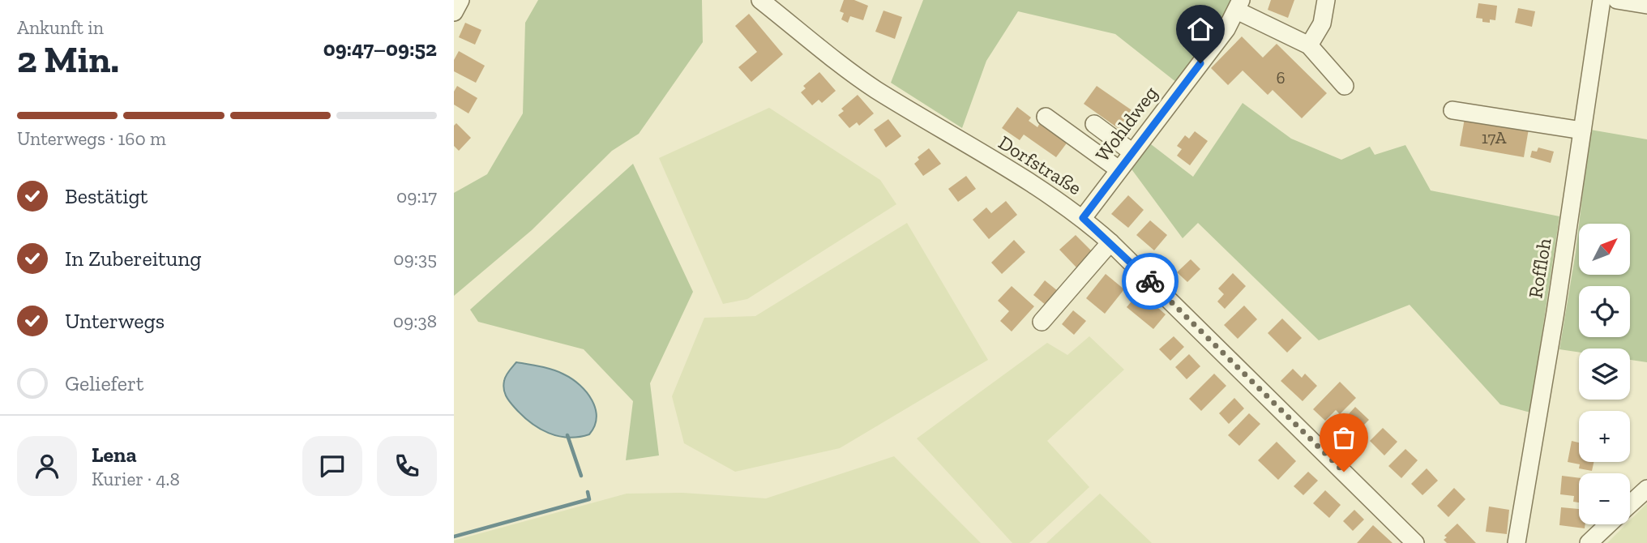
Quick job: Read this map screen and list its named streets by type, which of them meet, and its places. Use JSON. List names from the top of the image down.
{
  "streets": {
    "street": ["Wohldweg", "Dorfstraße", "Roffloh"]
  },
  "crossings": [
    ["Wohldweg", "Dorfstraße"]
  ],
  "house_numbers": ["6", "17A"],
  "north": "top right",
  "page": {
    "heading": ["2 Min.", "Ankunft in", "09:47–09:52"],
    "panel": ["Lena", "Kurier · 4.8"],
    "bar": "Unterwegs · 160 m",
    "list": [
      ["Bestätigt", "09:17"],
      ["In Zubereitung", "09:35"],
      ["Unterwegs", "09:38"],
      "Geliefert"
    ],
    "map_buttons": ["+", "−"]
  }
}
